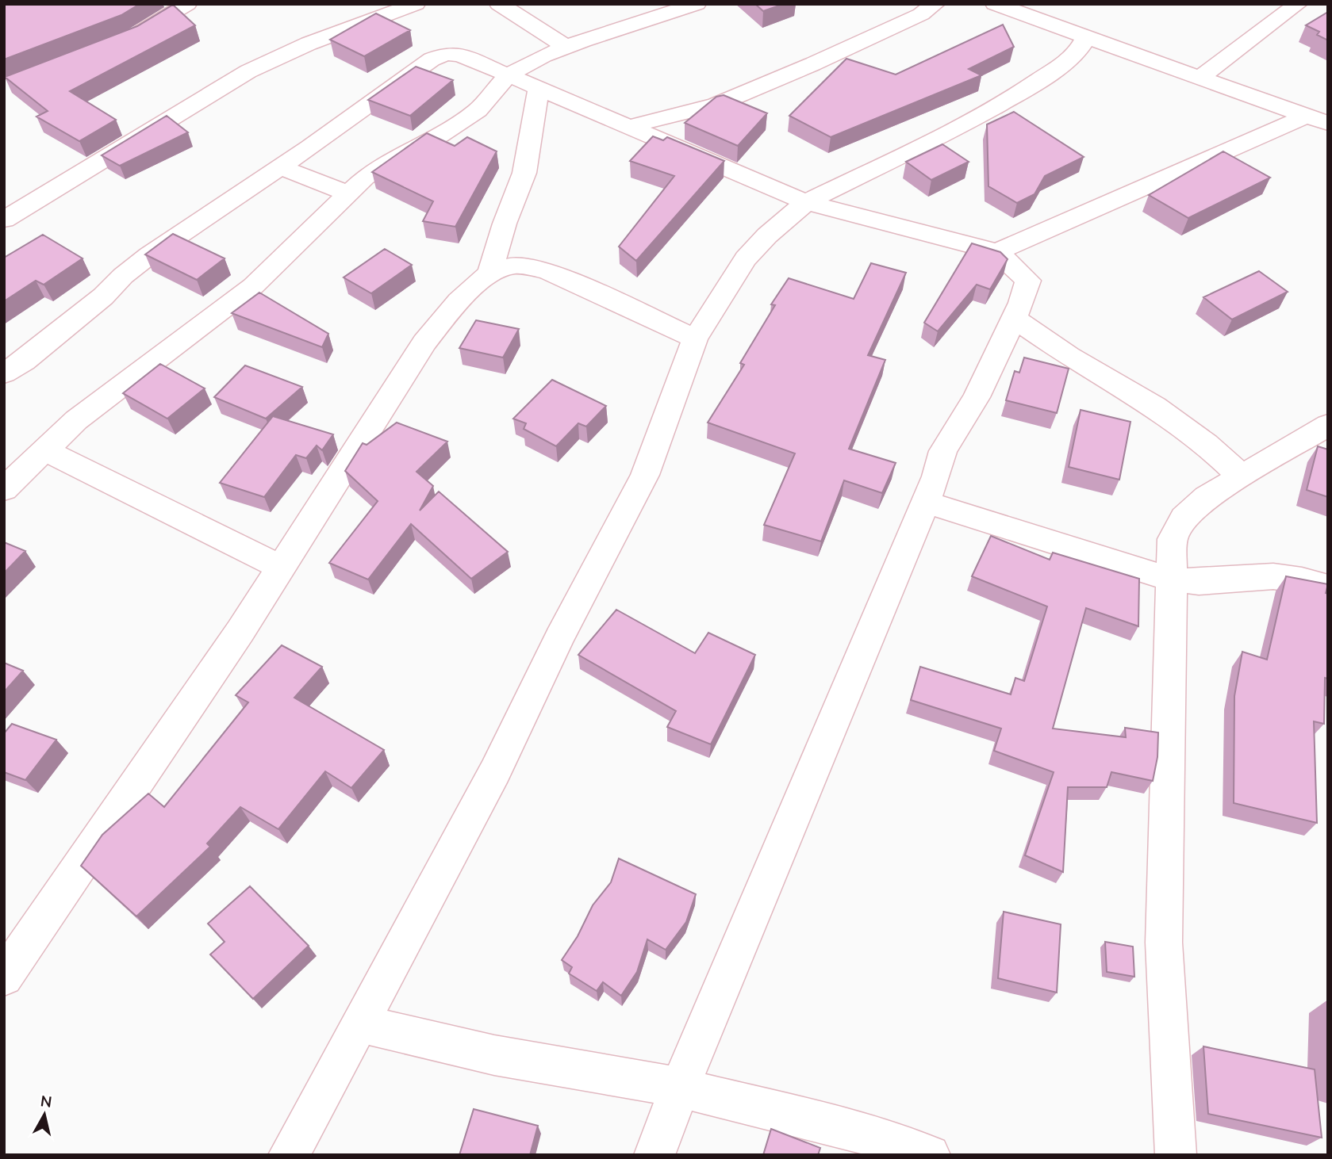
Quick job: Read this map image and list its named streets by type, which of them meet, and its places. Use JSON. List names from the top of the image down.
{
  "north": "top"
}
